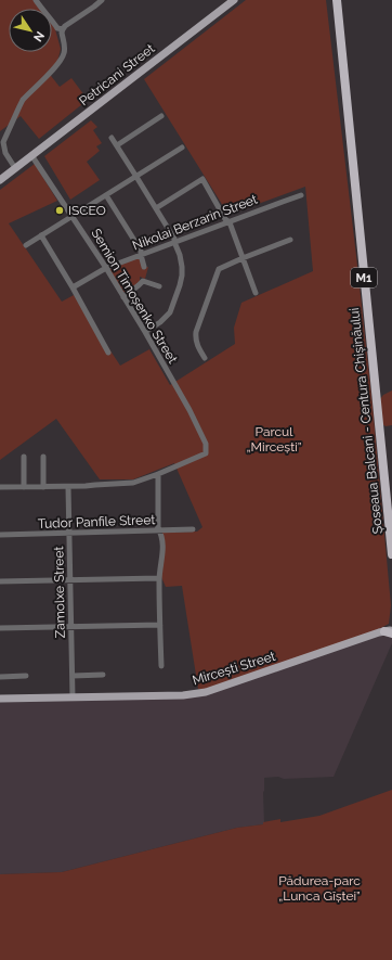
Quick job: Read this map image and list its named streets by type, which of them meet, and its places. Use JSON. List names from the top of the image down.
{
  "streets": {
    "highway": ["M1", "Șoseaua Balcani - Centura Chișinăului"],
    "main road": ["Petricani Street", "Mircești Street"],
    "street": [
      "Nikolai Berzarin Street",
      "Semion Timoșenko Street",
      "Tudor Panfile Street",
      "Zamolxe Street"
    ]
  },
  "crossings": [
    ["Petricani Street", "Semion Timoșenko Street"],
    ["Nikolai Berzarin Street", "Semion Timoșenko Street"],
    ["Tudor Panfile Street", "Zamolxe Street"],
    ["Zamolxe Street", "Mircești Street"]
  ],
  "parks": ["Parcul „Mircești”", "Pădurea-parc „Lunca Gîștei”"],
  "places": ["ISCEO"],
  "north": "bottom right"
}
